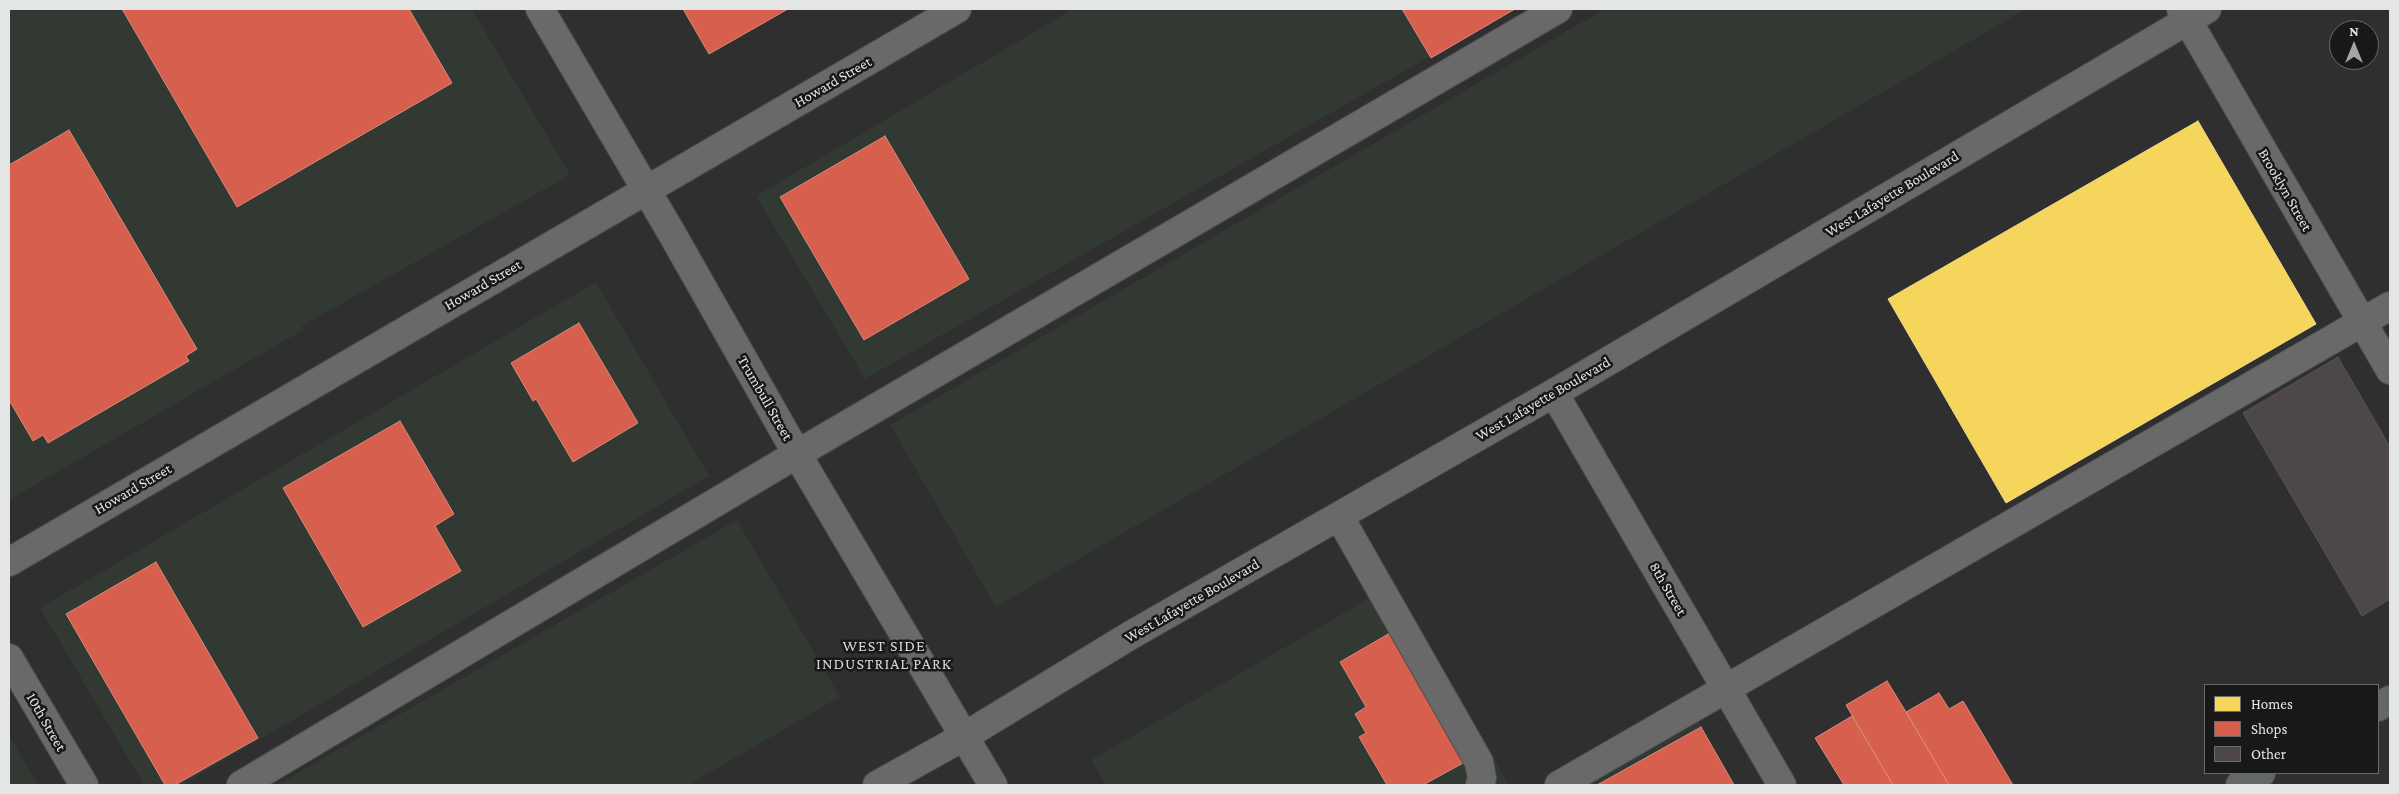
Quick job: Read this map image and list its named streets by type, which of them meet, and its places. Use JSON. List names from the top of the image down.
{
  "streets": {
    "street": [
      "Howard Street",
      "Brooklyn Street",
      "West Lafayette Boulevard",
      "Trumbull Street",
      "8th Street",
      "10th Street"
    ]
  },
  "crossings": [
    ["Howard Street", "Trumbull Street"],
    ["Brooklyn Street", "West Lafayette Boulevard"],
    ["West Lafayette Boulevard", "Trumbull Street"],
    ["West Lafayette Boulevard", "8th Street"]
  ],
  "districts": ["WEST SIDE INDUSTRIAL PARK"],
  "legend": ["Homes", "Shops", "Other"],
  "north": "top"
}
